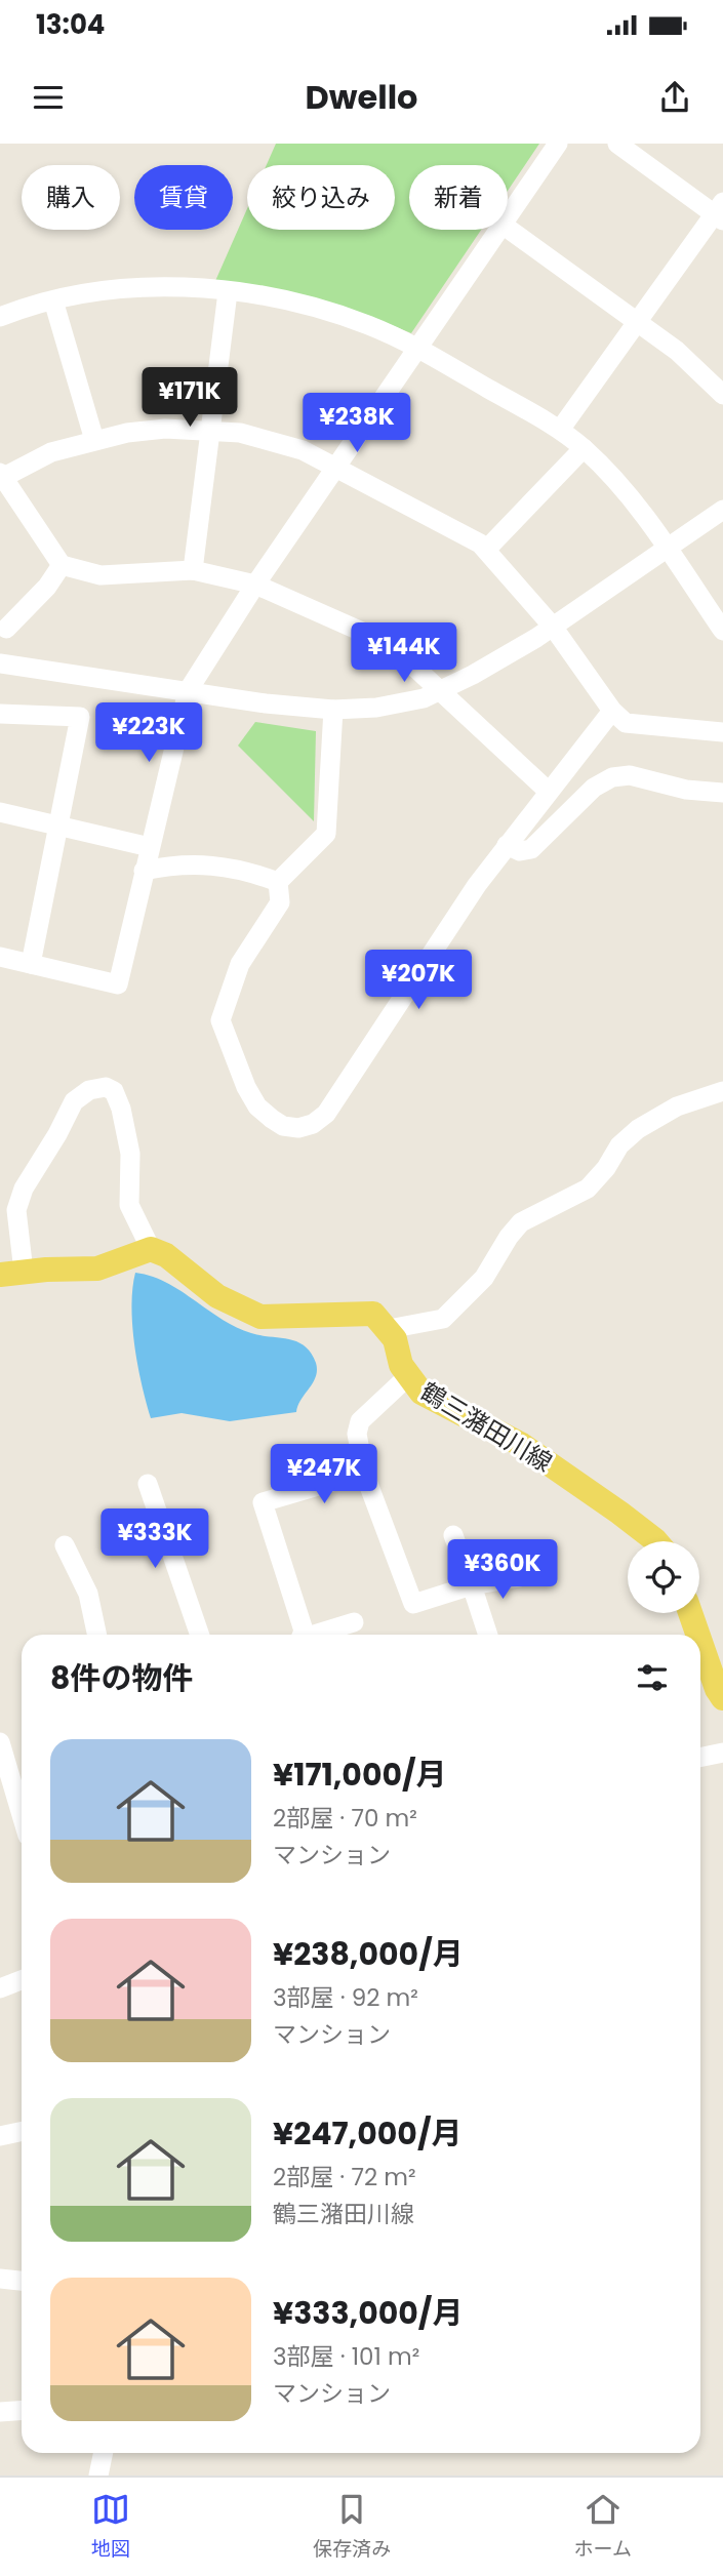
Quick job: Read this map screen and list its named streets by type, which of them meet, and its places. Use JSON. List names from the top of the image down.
{
  "streets": {
    "main road": ["鶴三潴田川線"]
  },
  "page": {
    "status": "13:04",
    "header": "Dwello",
    "chip": [
      "購入",
      "賃貸",
      "絞り込み",
      "新着"
    ],
    "price": [
      "¥171K",
      "¥238K",
      "¥144K",
      "¥223K",
      "¥207K",
      "¥247K",
      "¥333K",
      "¥360K"
    ],
    "heading": "8件の物件",
    "list": [
      {
        "name": "¥171,000/月",
        "note": "2部屋 · 70 m² · マンション"
      },
      {
        "name": "¥238,000/月",
        "note": "3部屋 · 92 m² · マンション"
      },
      {
        "name": "¥247,000/月",
        "note": "2部屋 · 72 m² · 鶴三潴田川線"
      },
      {
        "name": "¥333,000/月",
        "note": "3部屋 · 101 m² · マンション"
      }
    ],
    "tabs": ["地図", "保存済み", "ホーム"]
  }
}
